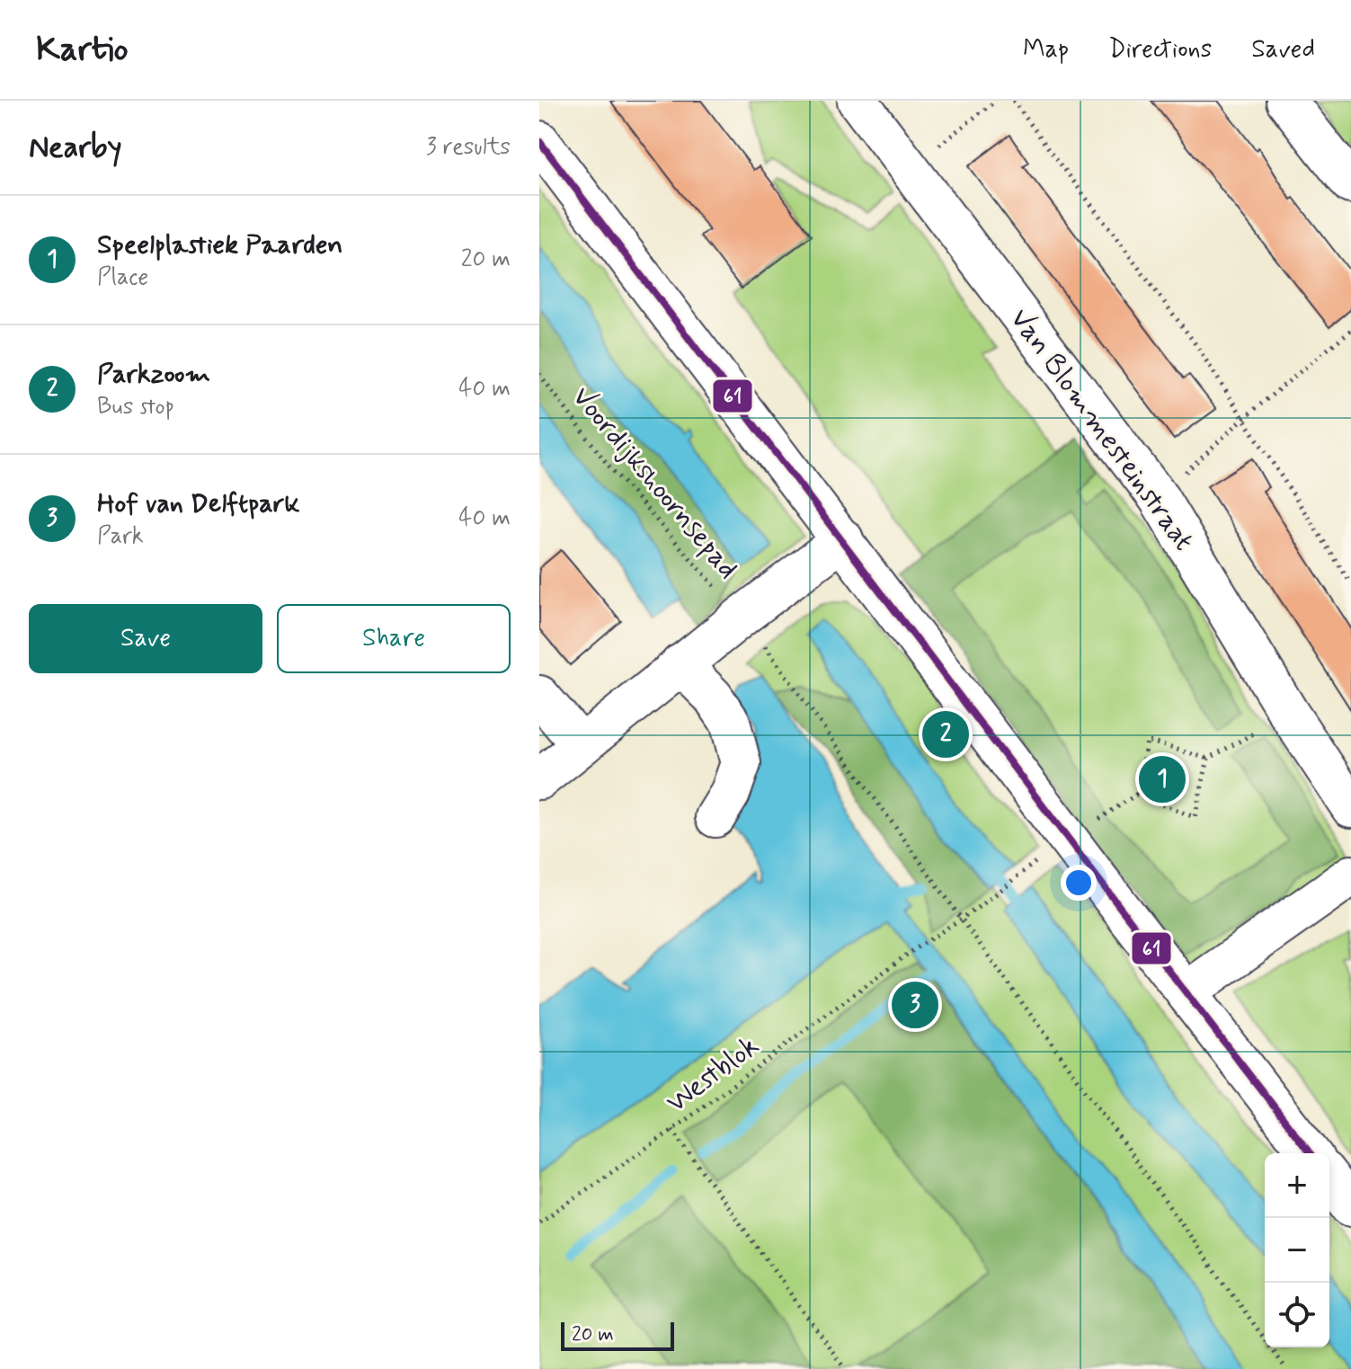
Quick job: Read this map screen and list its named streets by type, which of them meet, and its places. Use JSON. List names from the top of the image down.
{
  "streets": {
    "street": ["Van Blommesteinstraat"],
    "path": ["Voordijkshoornsepad", "Westblok"]
  },
  "crossings": [
    ["Voordijkshoornsepad", "Westblok"]
  ],
  "lines": ["transit line 61"],
  "scale_bar": "20 m",
  "page": {
    "header": "Kartio",
    "nav": ["Map", "Directions", "Saved"],
    "heading": ["Nearby", "3 results"],
    "list": [
      {
        "mark": "1",
        "name": "Speelplastiek Paarden",
        "note": "Place",
        "value": "20 m"
      },
      {
        "mark": "2",
        "name": "Parkzoom",
        "note": "Bus stop",
        "value": "40 m"
      },
      {
        "mark": "3",
        "name": "Hof van Delftpark",
        "note": "Park",
        "value": "40 m"
      }
    ],
    "buttons": ["Save", "Share"],
    "pins": ["2", "1", "3"],
    "map_buttons": ["+", "−"],
    "scale": "20 m"
  }
}
